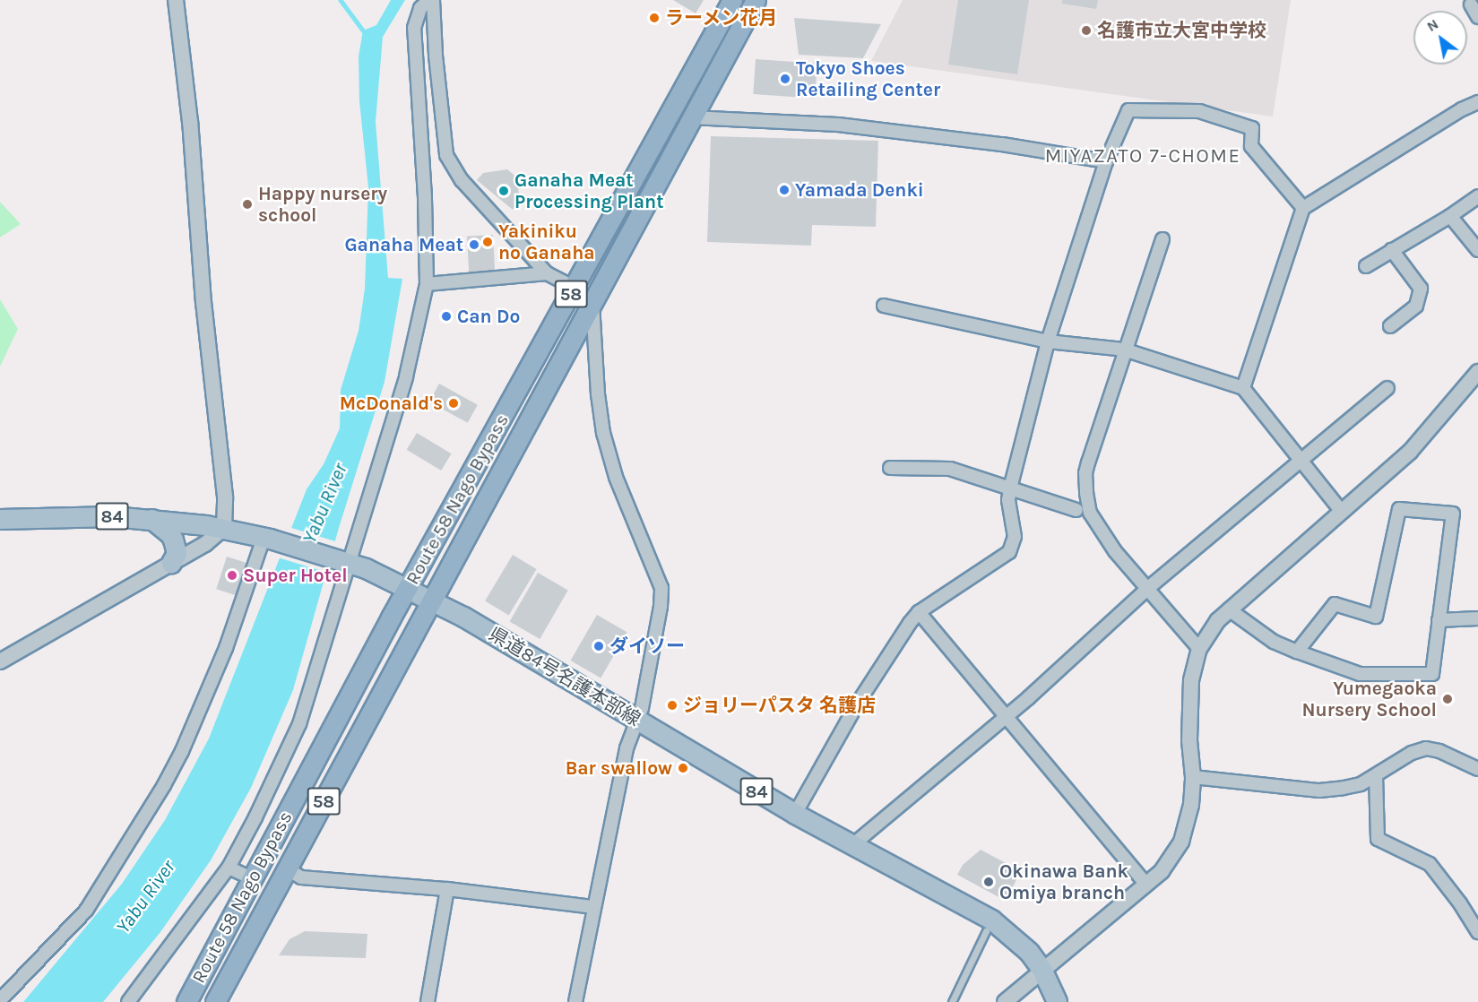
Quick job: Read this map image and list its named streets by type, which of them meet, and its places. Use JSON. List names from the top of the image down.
{
  "streets": {
    "highway": ["58", "Route 58 Nago Bypass"],
    "main road": ["84", "県道84号名護本部線"]
  },
  "crossings": [
    ["Route 58 Nago Bypass", "県道84号名護本部線"]
  ],
  "districts": ["MIYAZATO 7-CHOME"],
  "water": ["Yabu River"],
  "places": [
    "ラーメン花月",
    "名護市立大宮中学校",
    "Tokyo Shoes Retailing Center",
    "Yamada Denki",
    "Ganaha Meat Processing Plant",
    "Happy nursery school",
    "Yakiniku no Ganaha",
    "Ganaha Meat",
    "Can Do",
    "McDonald's",
    "Super Hotel",
    "ダイソー",
    "Yumegaoka Nursery School",
    "ジョリーパスタ 名護店",
    "Bar swallow",
    "Okinawa Bank Omiya branch"
  ],
  "north": "top left"
}
